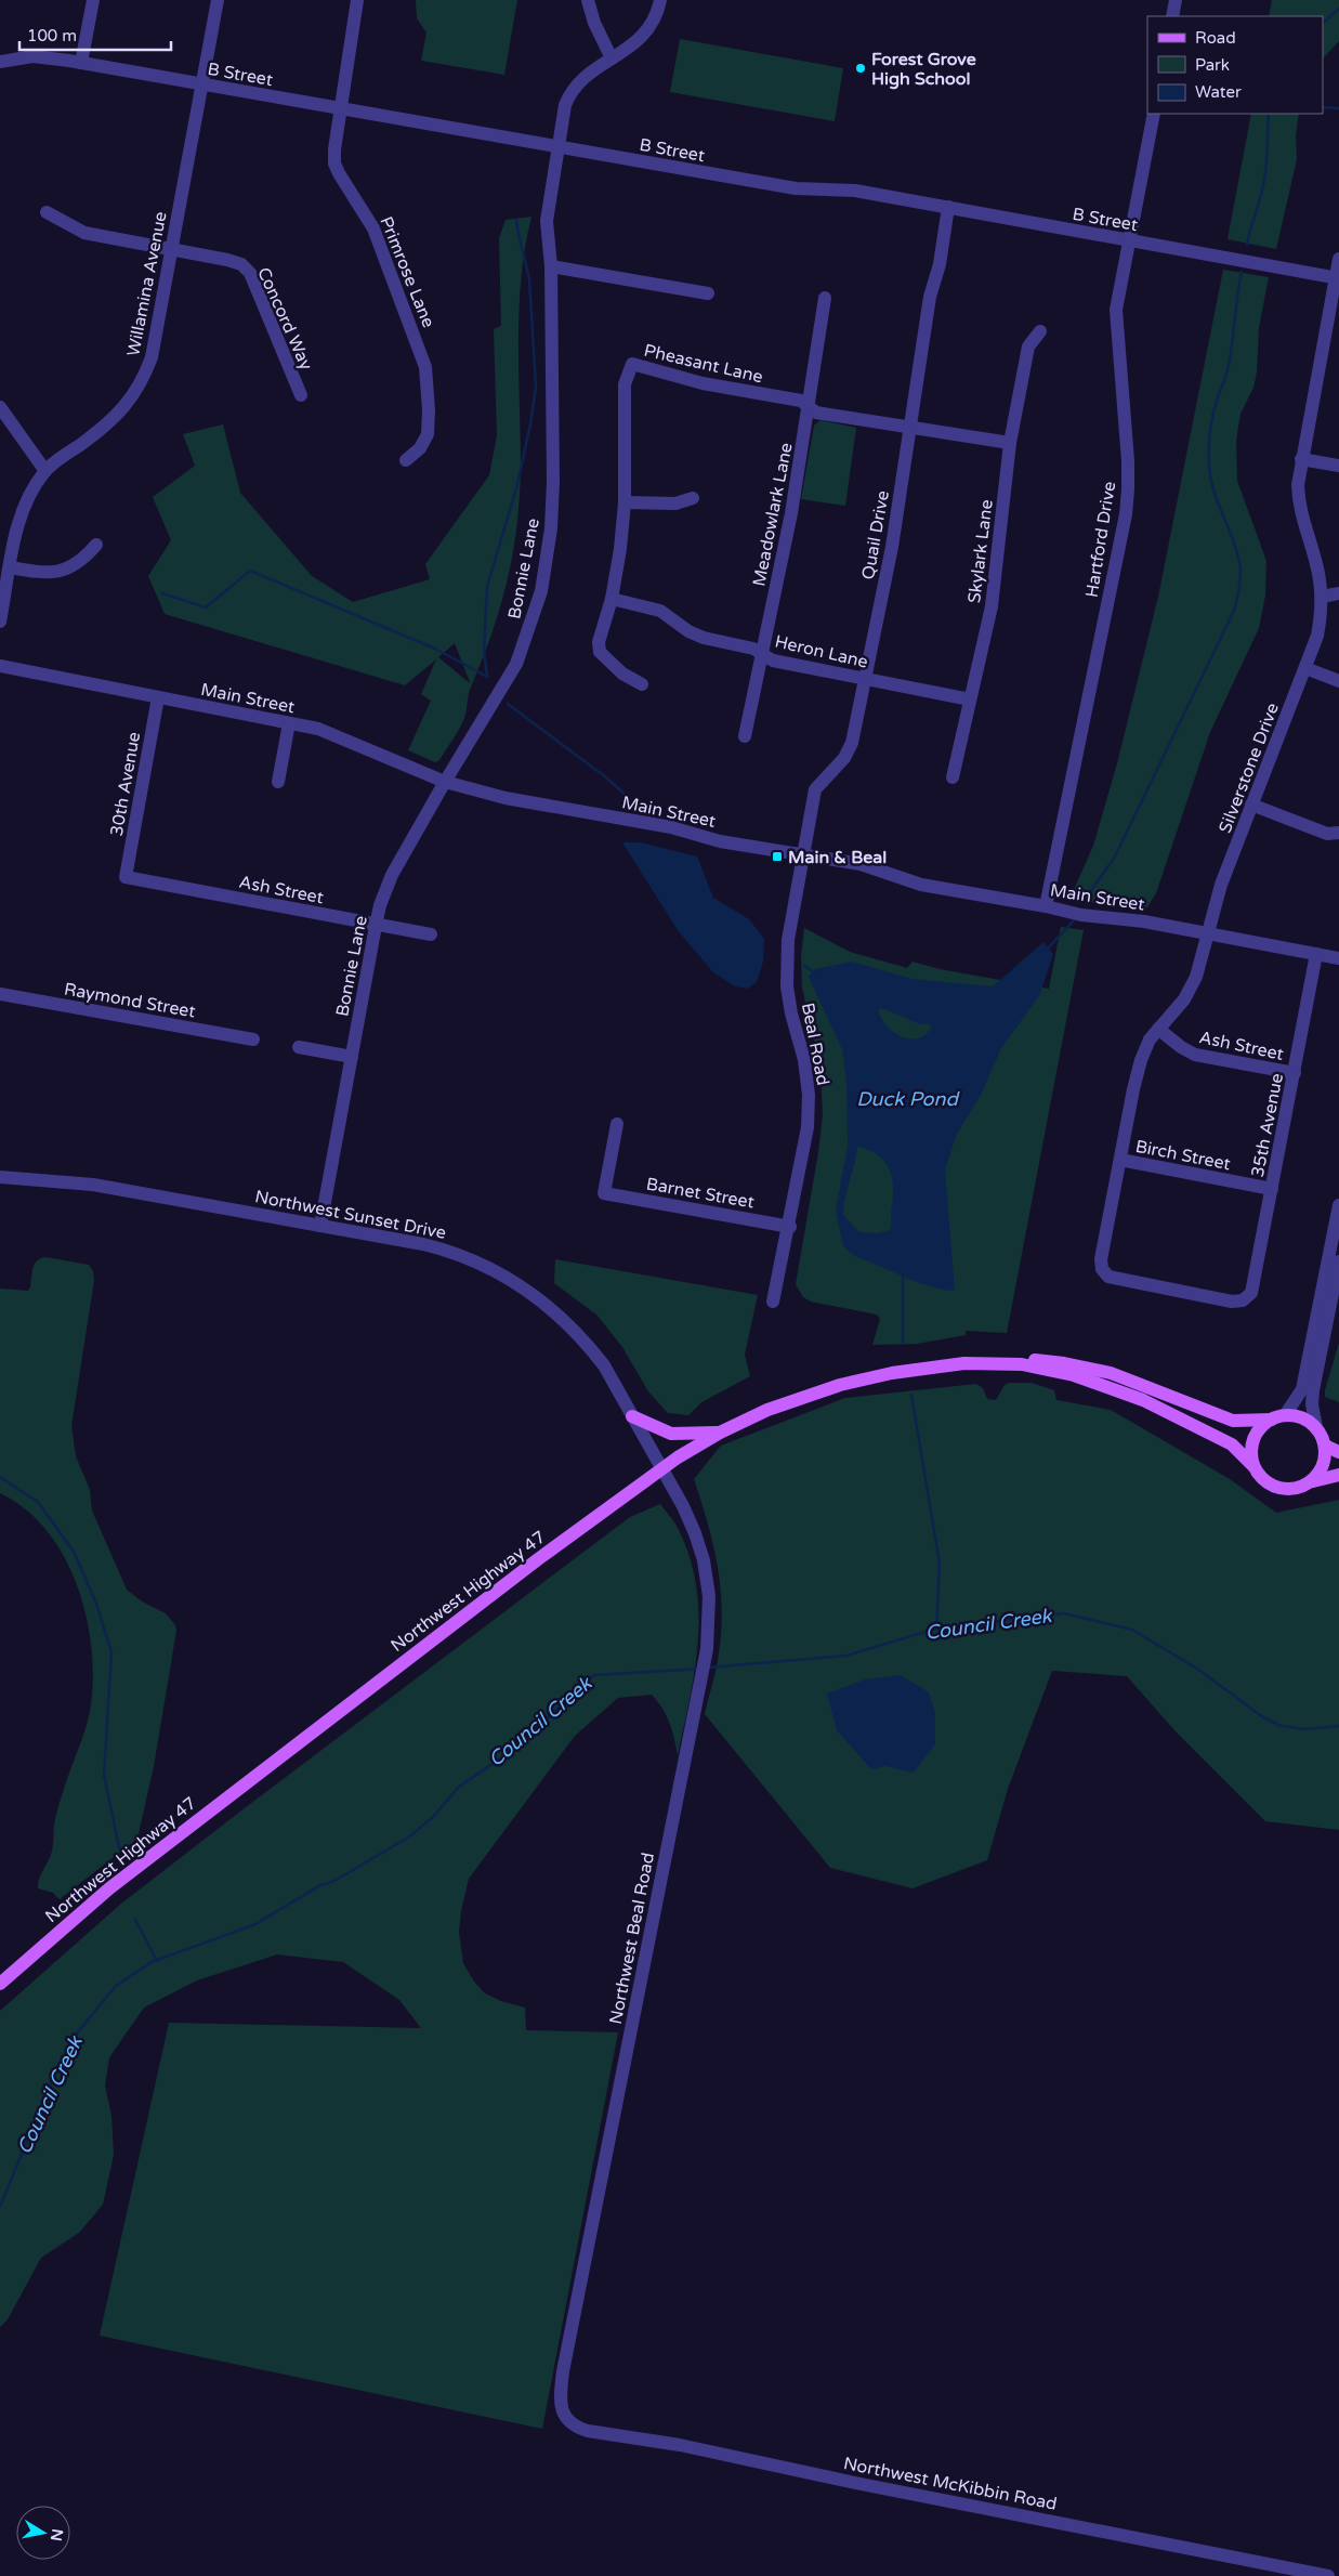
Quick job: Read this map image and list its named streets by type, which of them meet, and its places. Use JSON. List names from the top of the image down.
{
  "streets": {
    "main road": ["Northwest Highway 47"],
    "street": [
      "B Street",
      "Primrose Lane",
      "Willamina Avenue",
      "Concord Way",
      "Pheasant Lane",
      "Meadowlark Lane",
      "Quail Drive",
      "Hartford Drive",
      "Skylark Lane",
      "Bonnie Lane",
      "Heron Lane",
      "Main Street",
      "Silverstone Drive",
      "30th Avenue",
      "Ash Street",
      "Raymond Street",
      "Beal Road",
      "35th Avenue",
      "Birch Street",
      "Barnet Street",
      "Northwest Sunset Drive",
      "Northwest Beal Road",
      "Northwest McKibbin Road"
    ]
  },
  "crossings": [
    ["B Street", "Primrose Lane"],
    ["B Street", "Willamina Avenue"],
    ["B Street", "Quail Drive"],
    ["B Street", "Hartford Drive"],
    ["B Street", "Bonnie Lane"],
    ["B Street", "Silverstone Drive"],
    ["Willamina Avenue", "Concord Way"],
    ["Pheasant Lane", "Meadowlark Lane"],
    ["Pheasant Lane", "Quail Drive"],
    ["Pheasant Lane", "Skylark Lane"],
    ["Pheasant Lane", "Heron Lane"],
    ["Meadowlark Lane", "Heron Lane"],
    ["Quail Drive", "Heron Lane"],
    ["Quail Drive", "Main Street"],
    ["Quail Drive", "Beal Road"],
    ["Hartford Drive", "Main Street"],
    ["Skylark Lane", "Heron Lane"],
    ["Bonnie Lane", "Main Street"],
    ["Bonnie Lane", "Ash Street"],
    ["Bonnie Lane", "Northwest Sunset Drive"],
    ["Main Street", "Silverstone Drive"],
    ["Main Street", "30th Avenue"],
    ["Main Street", "Beal Road"],
    ["Main Street", "35th Avenue"],
    ["Silverstone Drive", "Ash Street"],
    ["Silverstone Drive", "35th Avenue"],
    ["Silverstone Drive", "Birch Street"],
    ["30th Avenue", "Ash Street"],
    ["Ash Street", "35th Avenue"],
    ["Beal Road", "Barnet Street"],
    ["35th Avenue", "Birch Street"],
    ["Northwest Sunset Drive", "Northwest Highway 47"],
    ["Northwest Sunset Drive", "Northwest Beal Road"],
    ["Northwest Highway 47", "Northwest Beal Road"],
    ["Northwest Beal Road", "Northwest McKibbin Road"]
  ],
  "water": ["Duck Pond", "Council Creek"],
  "places": {
    "other": ["Forest Grove High School"],
    "transit": ["Main & Beal"]
  },
  "legend": ["Road", "Park", "Water"],
  "scale_bar": "100 m",
  "north": "right"
}
